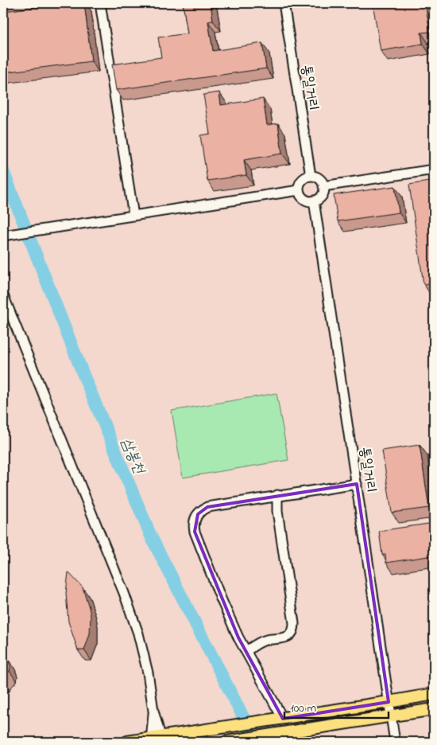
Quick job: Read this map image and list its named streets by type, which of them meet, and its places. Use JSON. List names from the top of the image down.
{
  "streets": {
    "street": ["통일거리"]
  },
  "water": ["삼봉천"],
  "scale_bar": "100 m"
}
